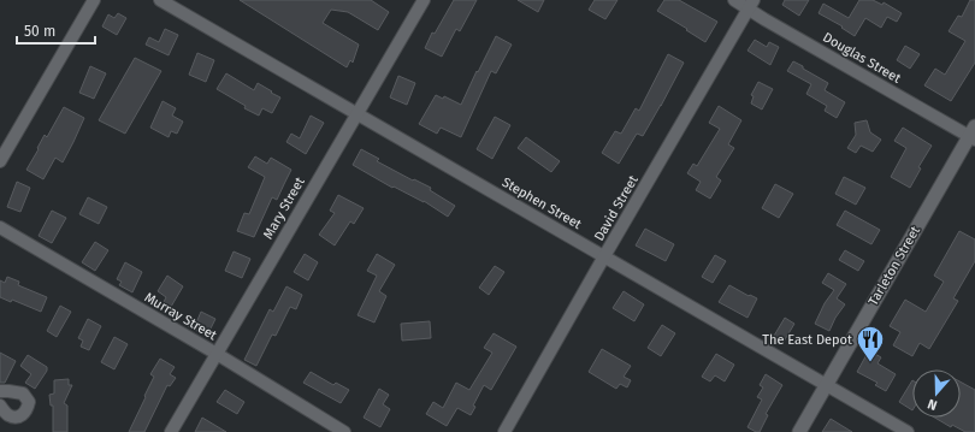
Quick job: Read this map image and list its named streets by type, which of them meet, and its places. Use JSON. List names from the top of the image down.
{
  "streets": {
    "main road": ["Tarleton Street"],
    "street": [
      "Douglas Street",
      "Stephen Street",
      "Mary Street",
      "David Street",
      "Murray Street"
    ]
  },
  "crossings": [
    ["Douglas Street", "David Street"],
    ["Douglas Street", "Tarleton Street"],
    ["Stephen Street", "Mary Street"],
    ["Stephen Street", "David Street"],
    ["Stephen Street", "Tarleton Street"],
    ["Mary Street", "Murray Street"]
  ],
  "places": {
    "restaurant": ["The East Depot"]
  },
  "scale_bar": "50 m",
  "north": "bottom"
}
